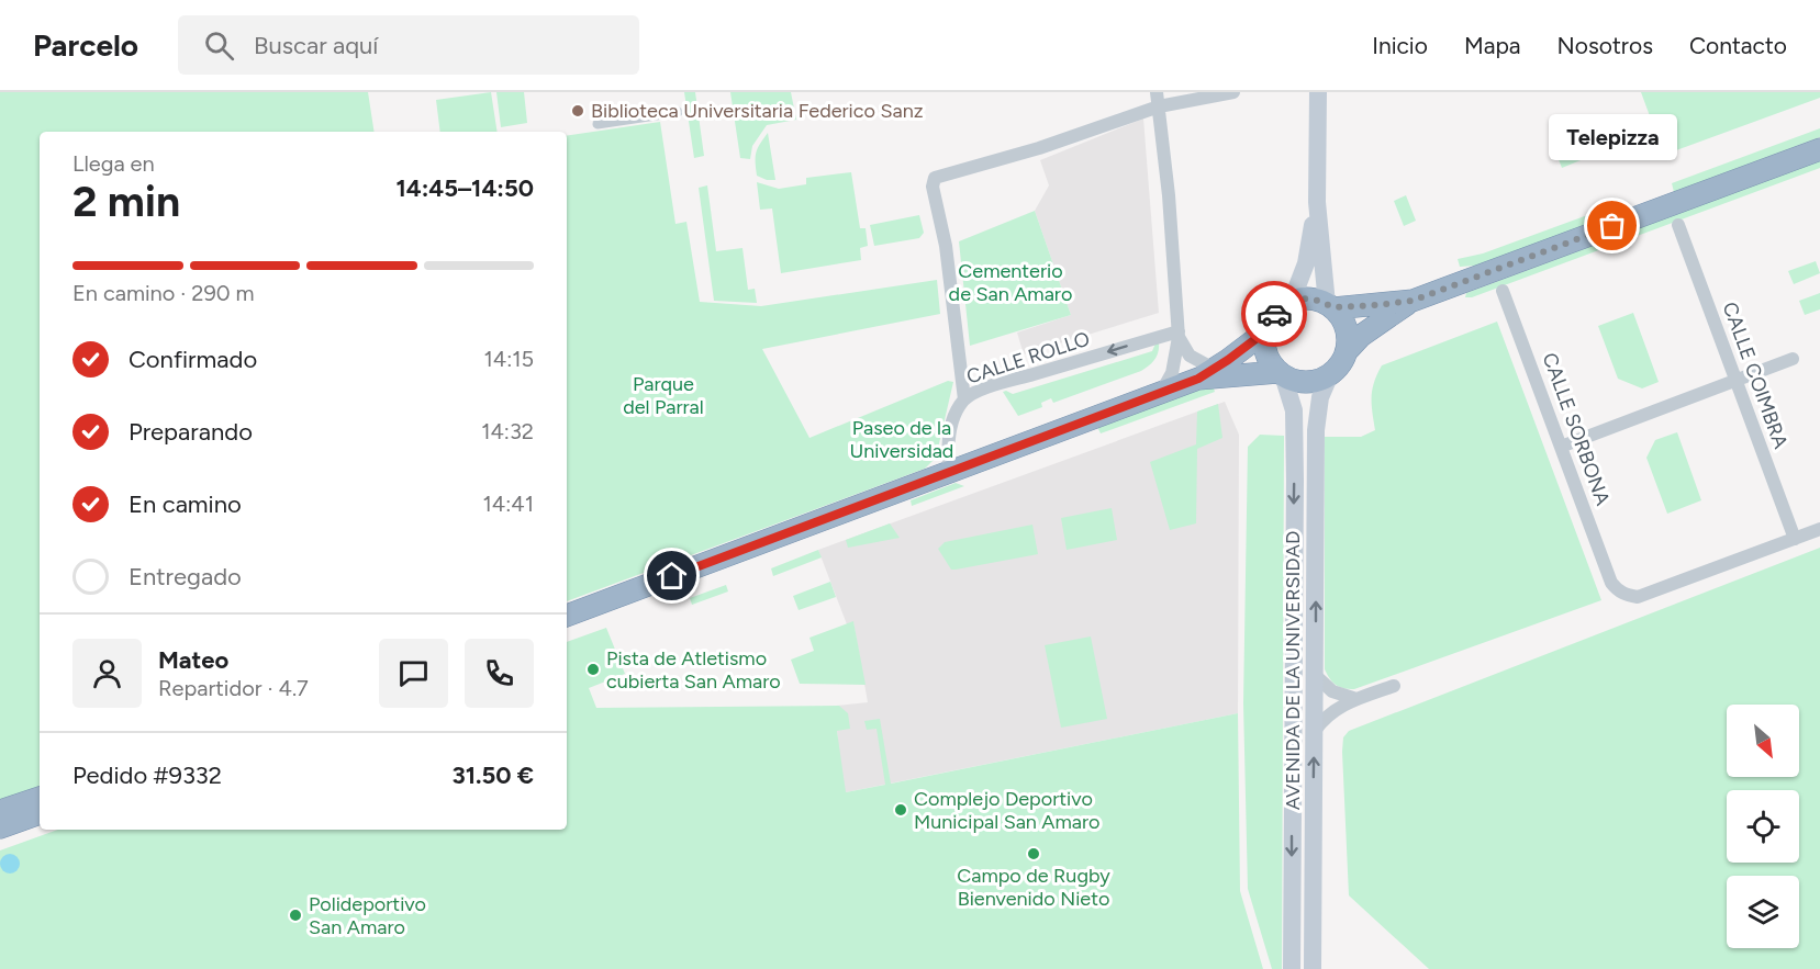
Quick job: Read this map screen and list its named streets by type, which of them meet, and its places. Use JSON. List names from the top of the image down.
{
  "streets": {
    "main road": ["AVENIDA DE LA UNIVERSIDAD"],
    "street": ["CALLE ROLLO", "CALLE COIMBRA", "CALLE SORBONA"]
  },
  "crossings": [
    ["CALLE COIMBRA", "CALLE SORBONA"]
  ],
  "one_way": ["CALLE ROLLO"],
  "parks": ["Cementerio de San Amaro", "Parque del Parral", "Paseo de la Universidad"],
  "places": [
    "Biblioteca Universitaria Federico Sanz",
    "Telepizza",
    "Pista de Atletismo cubierta San Amaro",
    "Complejo Deportivo Municipal San Amaro",
    "Campo de Rugby Bienvenido Nieto",
    "Polideportivo San Amaro"
  ],
  "north": "bottom right",
  "page": {
    "header": "Parcelo",
    "search": "Buscar aquí",
    "nav": [
      "Inicio",
      "Mapa",
      "Nosotros",
      "Contacto"
    ],
    "bubble": "Telepizza",
    "heading": ["2 min", "Llega en", "14:45–14:50"],
    "panel": [
      "Mateo",
      "Repartidor · 4.7",
      "Pedido #9332",
      "31.50 €"
    ],
    "bar": "En camino · 290 m",
    "list": [
      ["Confirmado", "14:15"],
      ["Preparando", "14:32"],
      ["En camino", "14:41"],
      "Entregado"
    ]
  }
}
